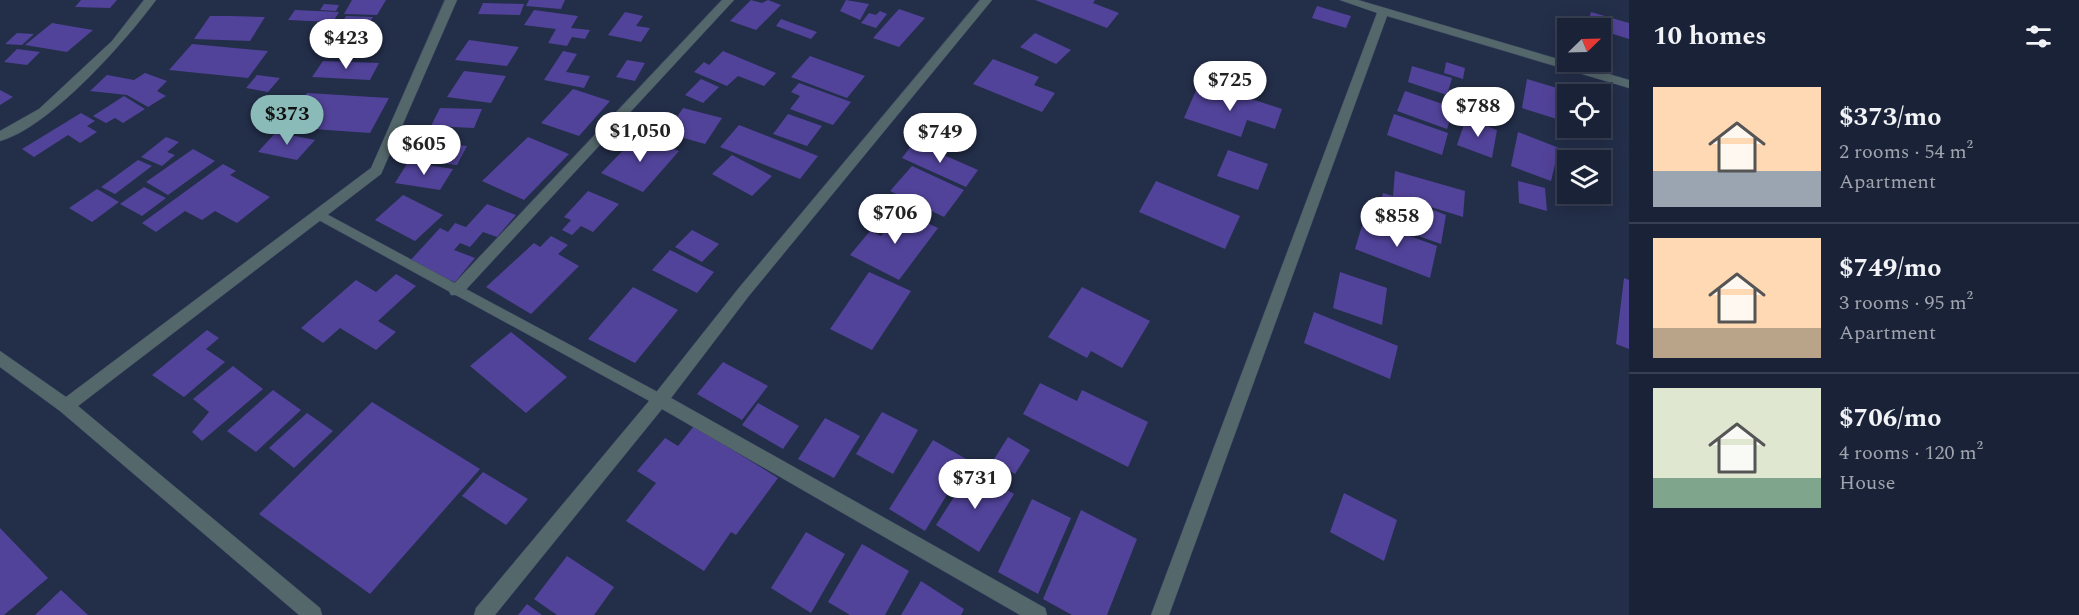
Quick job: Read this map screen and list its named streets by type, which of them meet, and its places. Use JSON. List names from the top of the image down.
{
  "north": "top right",
  "page": {
    "heading": "10 homes",
    "price": [
      "$423",
      "$725",
      "$788",
      "$373",
      "$1,050",
      "$749",
      "$605",
      "$706",
      "$858",
      "$731"
    ],
    "list": [
      {
        "name": "$373/mo",
        "note": "2 rooms · 54 m² · Apartment"
      },
      {
        "name": "$749/mo",
        "note": "3 rooms · 95 m² · Apartment"
      },
      {
        "name": "$706/mo",
        "note": "4 rooms · 120 m² · House"
      }
    ]
  }
}
